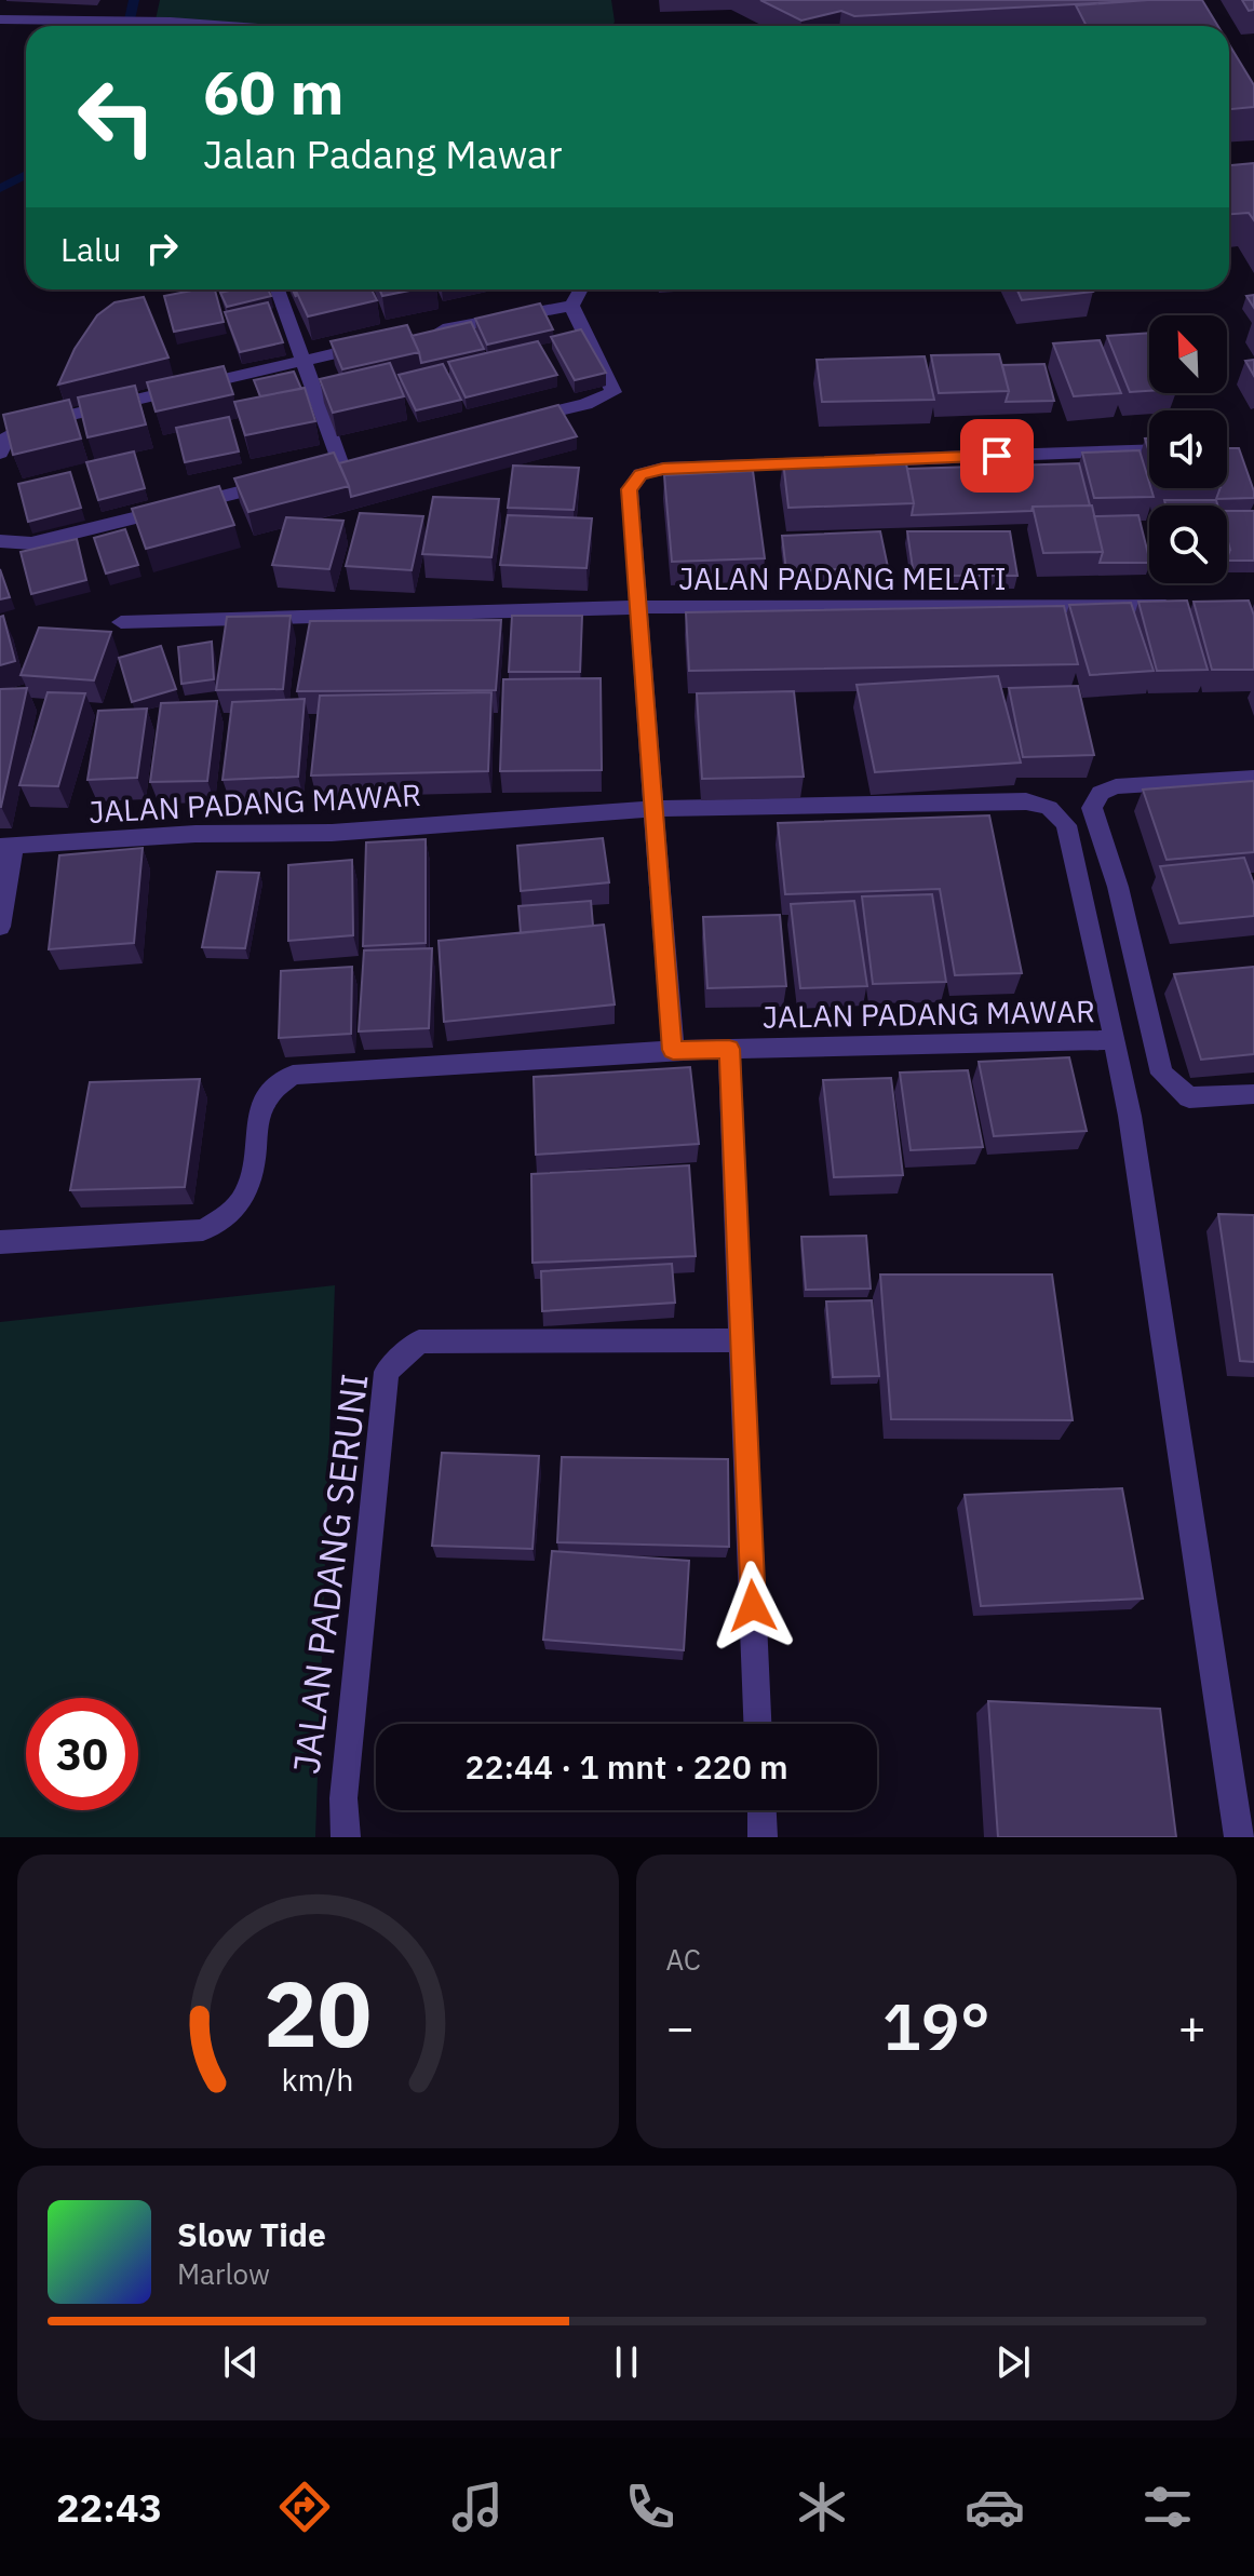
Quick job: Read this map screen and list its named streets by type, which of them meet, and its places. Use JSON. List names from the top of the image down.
{
  "streets": {
    "street": ["JALAN PADANG MELATI", "JALAN PADANG MAWAR", "JALAN PADANG SERUNI"]
  },
  "north": "top left",
  "page": {
    "turn": ["60 m", "Jalan Padang Mawar"],
    "then": "Lalu",
    "limit": "30",
    "trip": "22:44 · 1 mnt · 220 m",
    "tile": "AC",
    "heat": ["−", "19°", "+"],
    "song": ["Slow Tide", "Marlow"],
    "tabs": "22:43",
    "gauge": ["20", "km/h"]
  }
}
